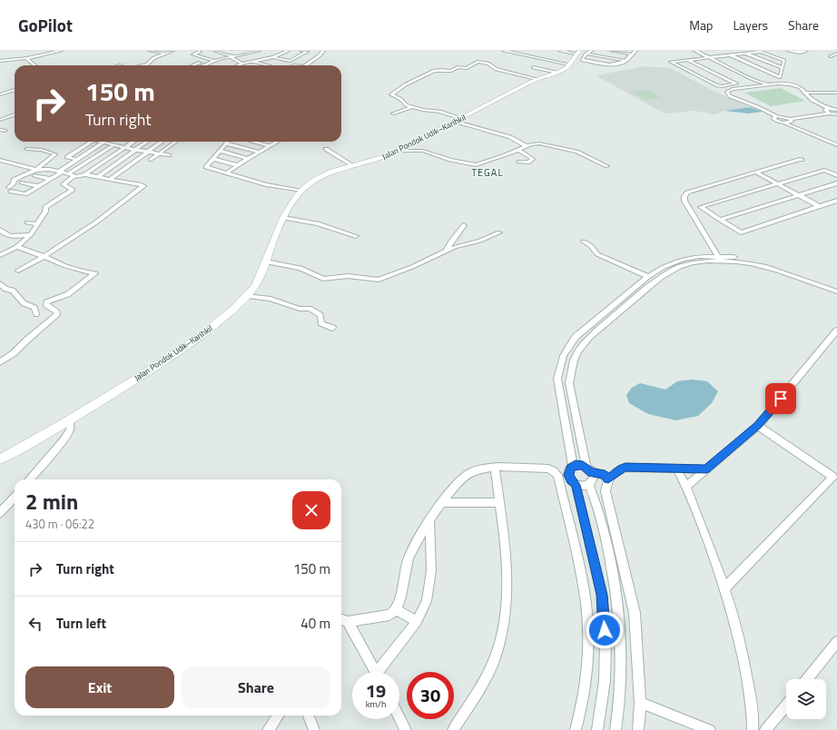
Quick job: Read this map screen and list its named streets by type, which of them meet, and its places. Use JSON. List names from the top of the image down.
{
  "streets": {
    "street": ["Jalan Pondok Udik–Karihkil"]
  },
  "districts": ["TEGAL"],
  "page": {
    "header": "GoPilot",
    "nav": ["Map", "Layers", "Share"],
    "turn": ["150 m", "Turn right"],
    "heading": ["2 min", "430 m · 06:22"],
    "list": [
      {
        "name": "Turn right",
        "value": "150 m"
      },
      {
        "name": "Turn left",
        "value": "40 m"
      }
    ],
    "buttons": ["Exit", "Share"],
    "speed": "19 km/h",
    "limit": "30"
  }
}
